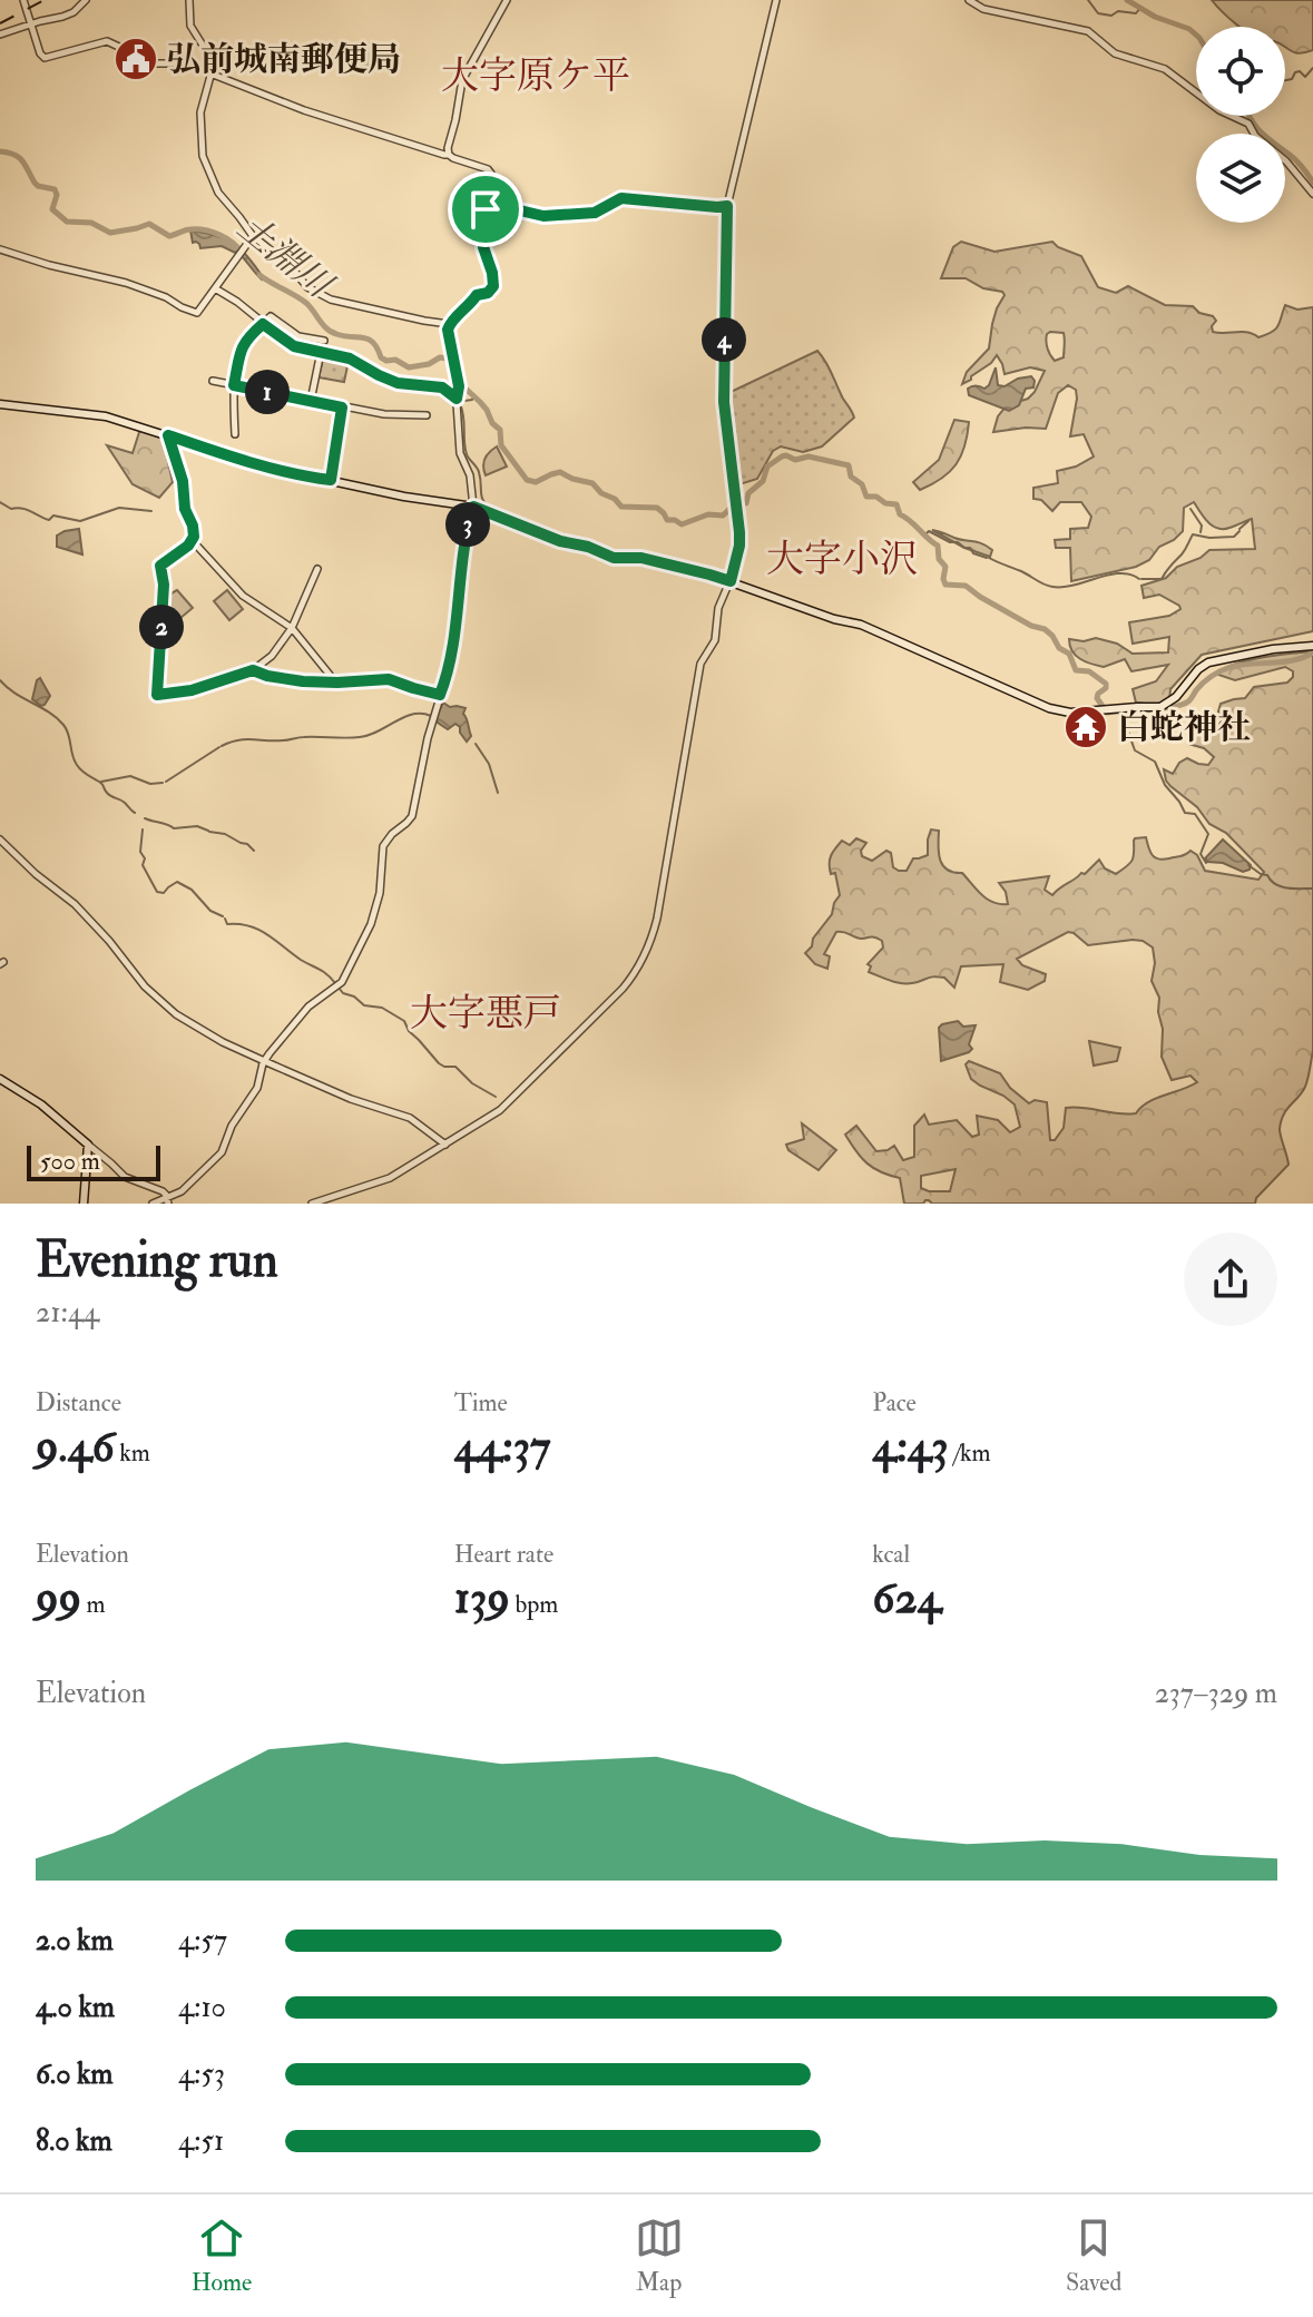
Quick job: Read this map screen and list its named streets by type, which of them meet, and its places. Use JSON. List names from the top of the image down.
{
  "districts": ["大字原ケ平", "大字小沢", "大字悪戸"],
  "water": ["土淵川"],
  "places": {
    "public building": ["弘前城南郵便局"],
    "temple": ["白蛇神社"]
  },
  "scale_bar": "500 m",
  "page": {
    "pins": [
      "4",
      "1",
      "3",
      "2"
    ],
    "scale": "500 m",
    "heading": ["Evening run", "21:44"],
    "stats": [
      ["Distance", "9.46 km"],
      ["Time", "44:37"],
      ["Pace", "4:43 /km"],
      ["Elevation", "99 m"],
      ["Heart rate", "139 bpm"],
      ["kcal", "624"]
    ],
    "chart": ["Elevation", "237–329 m"],
    "list": [
      {
        "name": "2.0 km",
        "note": "4:57"
      },
      {
        "name": "4.0 km",
        "note": "4:10"
      },
      {
        "name": "6.0 km",
        "note": "4:53"
      },
      {
        "name": "8.0 km",
        "note": "4:51"
      }
    ],
    "tabs": ["Home", "Map", "Saved"]
  }
}
